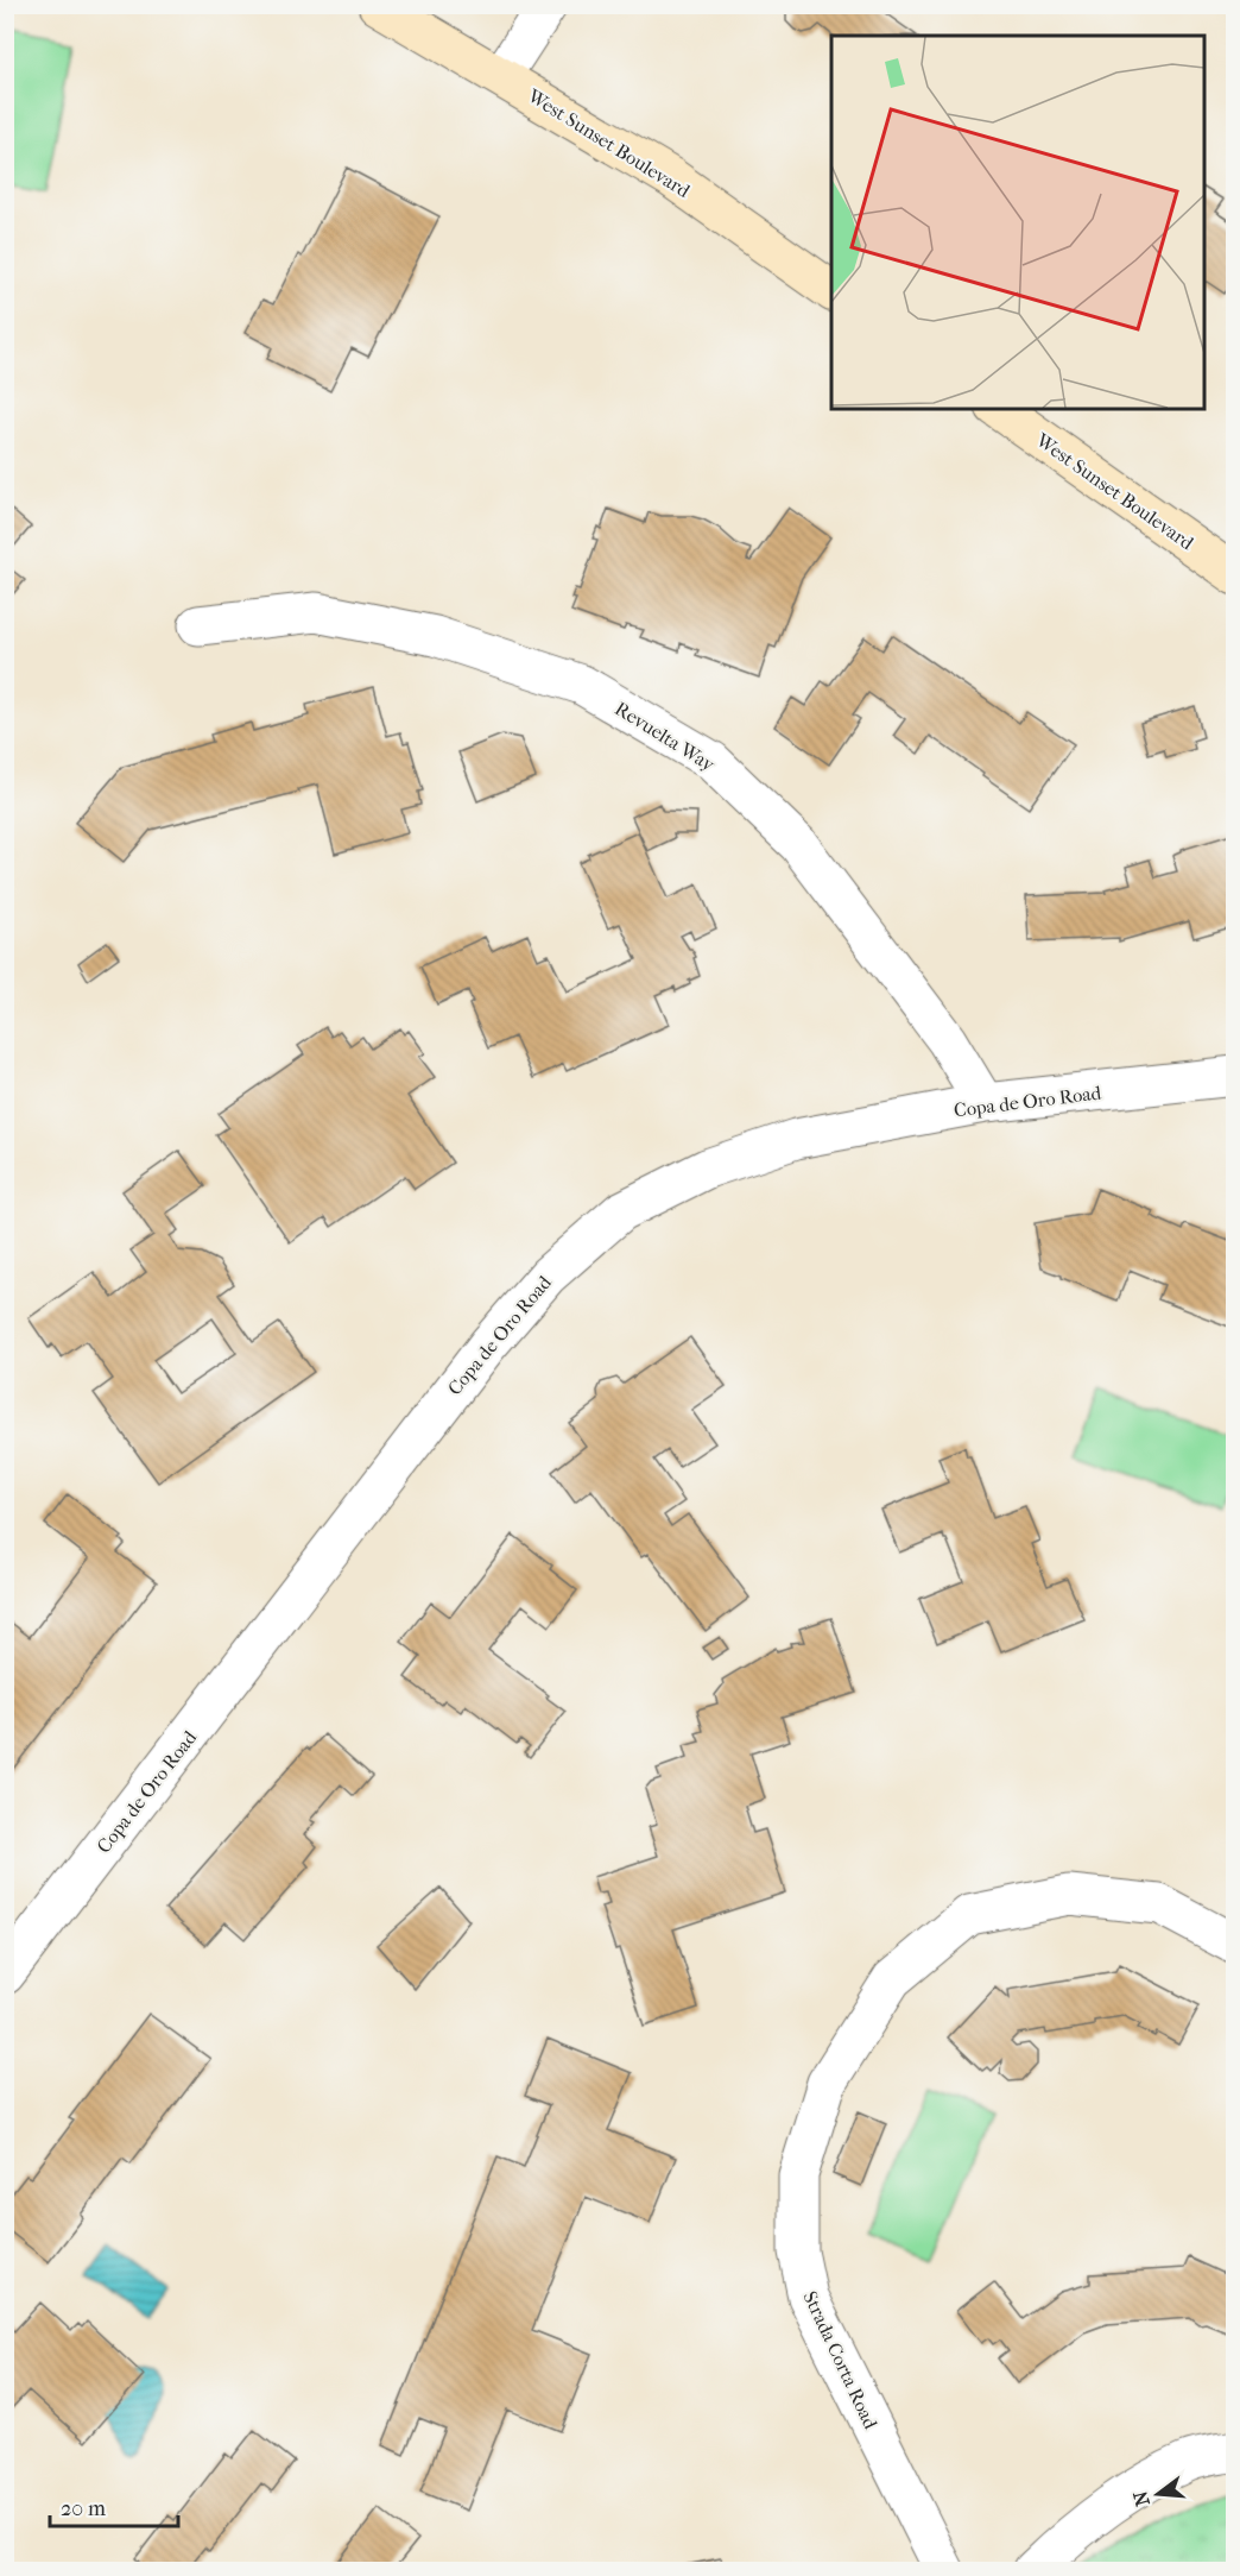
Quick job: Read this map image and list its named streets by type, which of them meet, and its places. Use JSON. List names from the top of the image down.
{
  "streets": {
    "main road": ["West Sunset Boulevard"],
    "street": ["Revuelta Way", "Copa de Oro Road", "Strada Corta Road"]
  },
  "crossings": [
    ["Revuelta Way", "Copa de Oro Road"]
  ],
  "scale_bar": "20 m",
  "north": "left"
}
